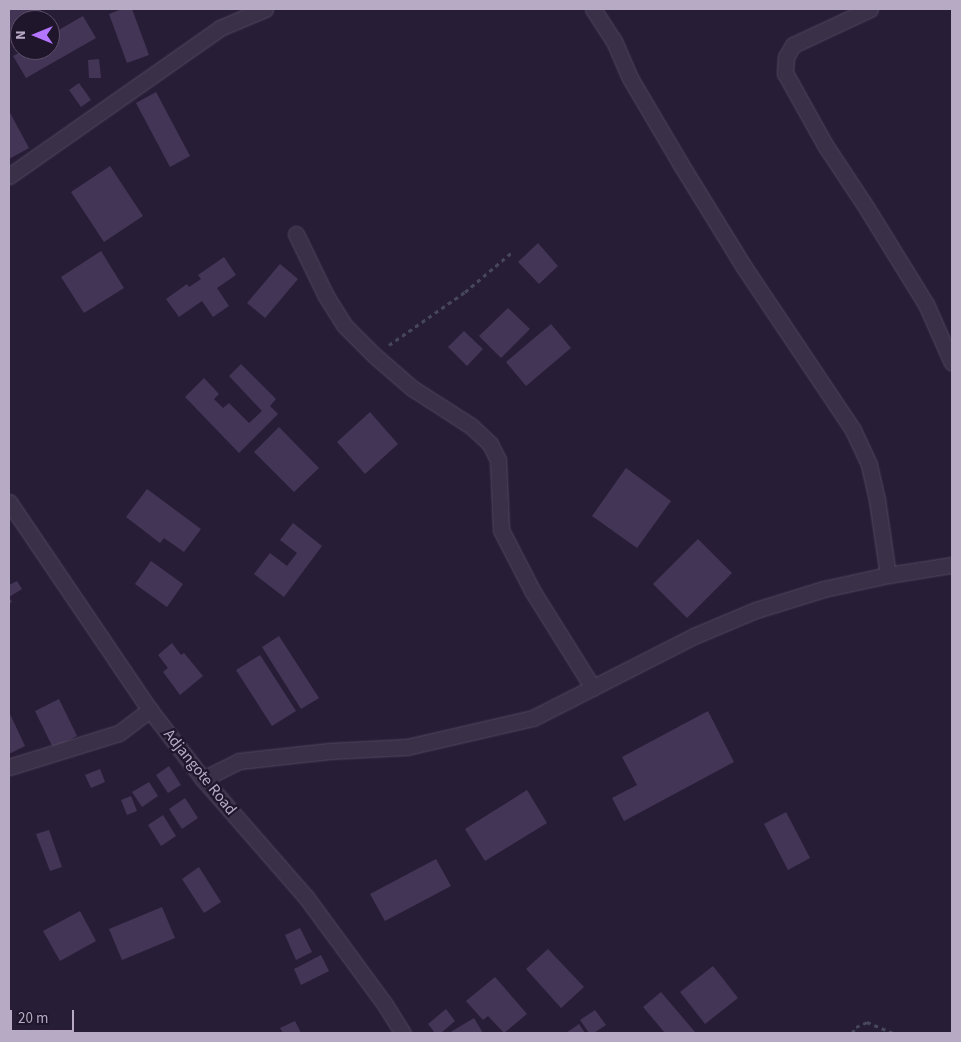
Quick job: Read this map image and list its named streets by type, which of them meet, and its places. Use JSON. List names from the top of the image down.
{
  "streets": {
    "street": ["Adjangote Road"]
  },
  "scale_bar": "20 m",
  "north": "left"
}
